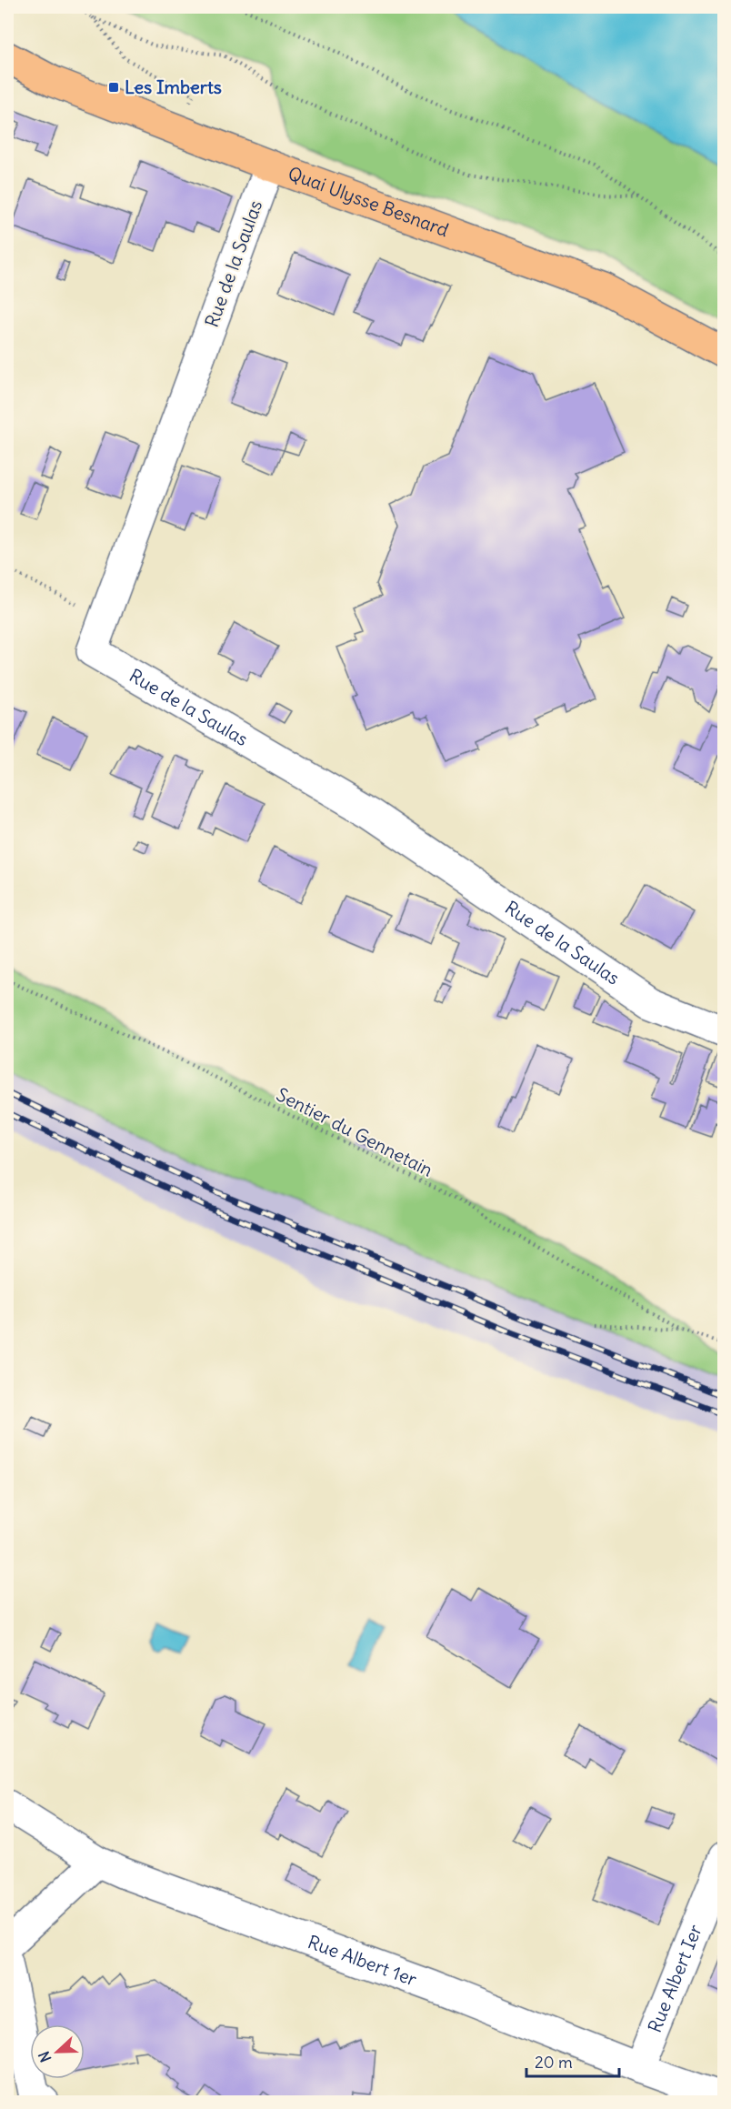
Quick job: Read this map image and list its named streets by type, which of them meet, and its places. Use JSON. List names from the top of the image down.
{
  "streets": {
    "main road": ["Quai Ulysse Besnard"],
    "street": ["Rue de la Saulas", "Rue Albert 1er", "Rue Albert Ier"],
    "path": ["Sentier du Gennetain"]
  },
  "crossings": [
    ["Quai Ulysse Besnard", "Rue de la Saulas"],
    ["Rue Albert 1er", "Rue Albert Ier"]
  ],
  "places": {
    "transit": ["Les Imberts"]
  },
  "scale_bar": "20 m",
  "north": "left"
}
